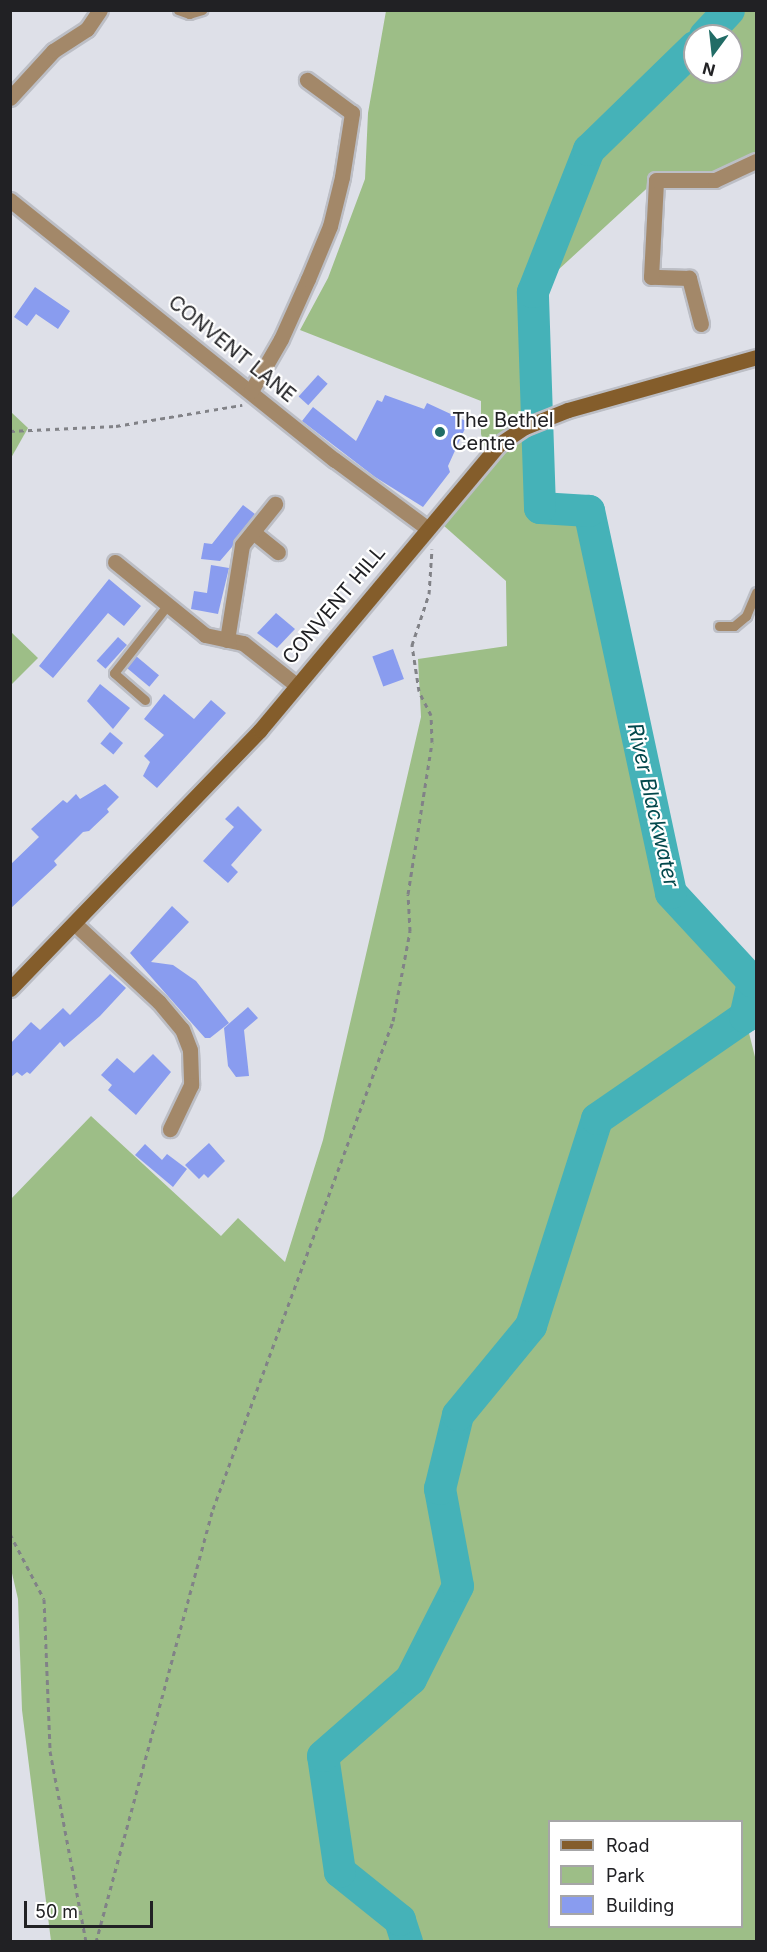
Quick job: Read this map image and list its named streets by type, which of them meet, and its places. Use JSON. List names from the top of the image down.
{
  "streets": {
    "main road": ["CONVENT HILL"],
    "street": ["CONVENT LANE"]
  },
  "crossings": [
    ["CONVENT LANE", "CONVENT HILL"]
  ],
  "water": ["River Blackwater"],
  "places": ["The Bethel Centre"],
  "legend": ["Road", "Park", "Building"],
  "scale_bar": "50 m",
  "north": "bottom"
}
